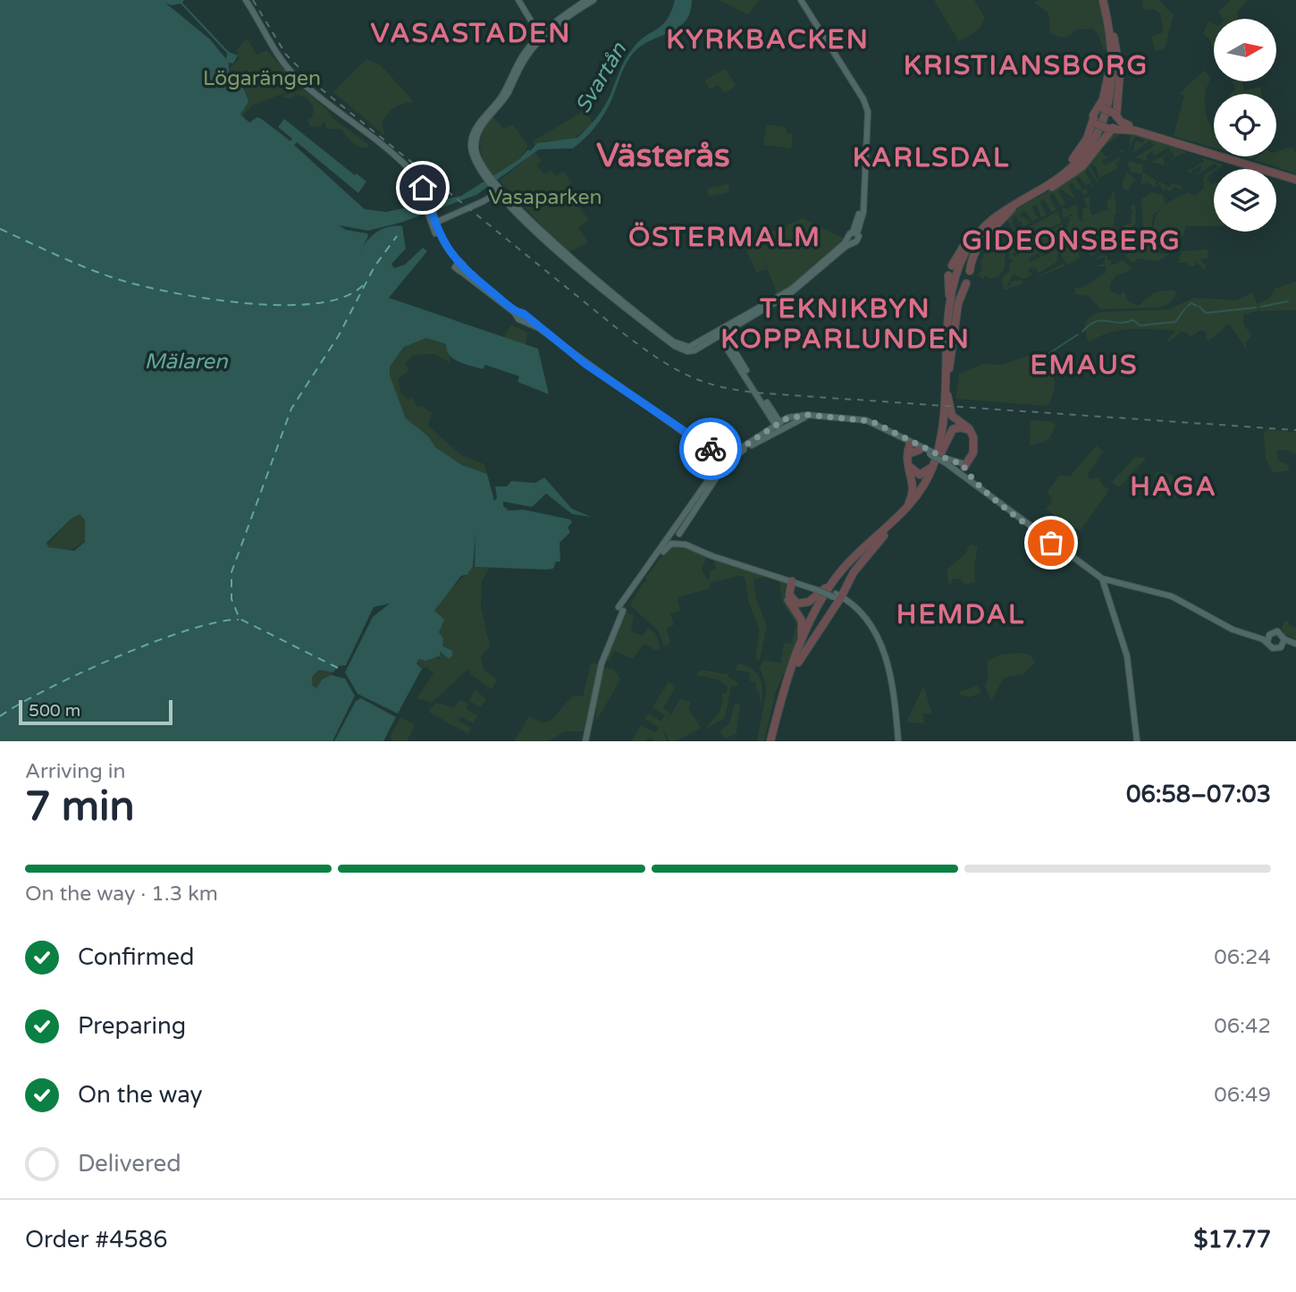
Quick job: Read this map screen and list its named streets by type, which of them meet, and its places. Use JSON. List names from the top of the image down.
{
  "districts": [
    "VASASTADEN",
    "KYRKBACKEN",
    "KRISTIANSBORG",
    "Västerås",
    "KARLSDAL",
    "ÖSTERMALM",
    "GIDEONSBERG",
    "TEKNIKBYN KOPPARLUNDEN",
    "EMAUS",
    "HAGA",
    "HEMDAL"
  ],
  "water": ["Svartån", "Mälaren"],
  "parks": ["Lögarängen", "Vasaparken"],
  "scale_bar": "500 m",
  "north": "right",
  "page": {
    "scale": "500 m",
    "heading": ["7 min", "Arriving in", "06:58–07:03"],
    "panel": ["Order #4586", "$17.77"],
    "bar": "On the way · 1.3 km",
    "list": [
      ["Confirmed", "06:24"],
      ["Preparing", "06:42"],
      ["On the way", "06:49"],
      "Delivered"
    ]
  }
}
